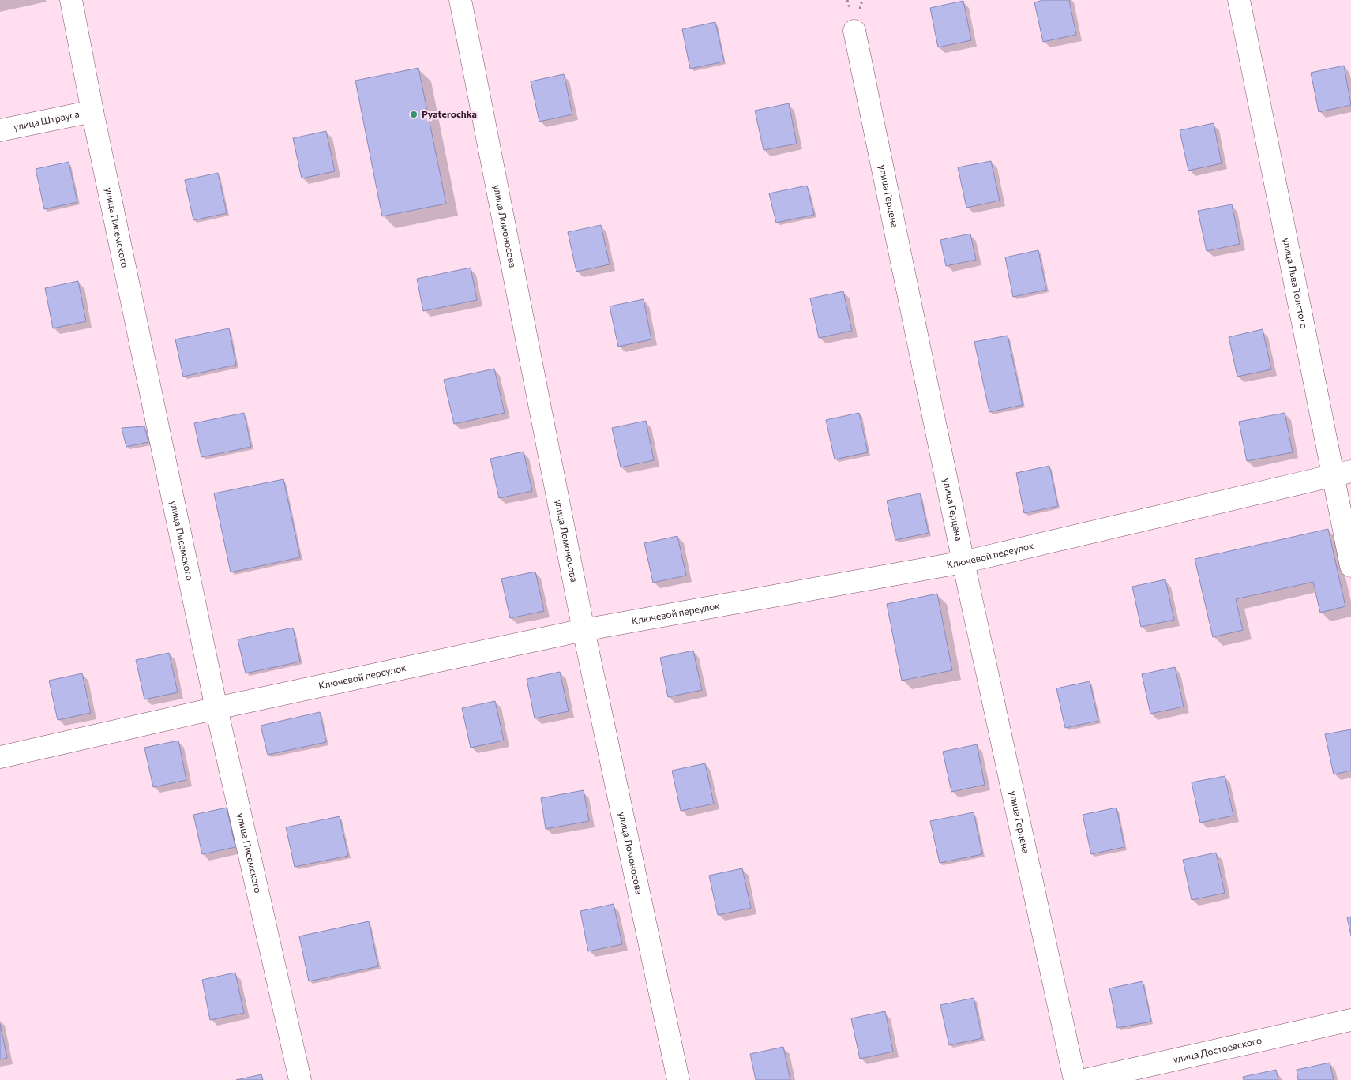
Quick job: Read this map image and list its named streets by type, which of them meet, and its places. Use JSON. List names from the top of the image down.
{
  "streets": {
    "street": [
      "улица Штрауса",
      "улица Герцена",
      "улица Ломоносова",
      "улица Писемского",
      "улица Льва Толстого",
      "Ключевой переулок",
      "улица Достоевского"
    ]
  },
  "crossings": [
    ["улица Штрауса", "улица Писемского"],
    ["улица Герцена", "Ключевой переулок"],
    ["улица Ломоносова", "Ключевой переулок"],
    ["улица Писемского", "Ключевой переулок"],
    ["улица Льва Толстого", "Ключевой переулок"]
  ],
  "places": ["Pyaterochka"]
}
